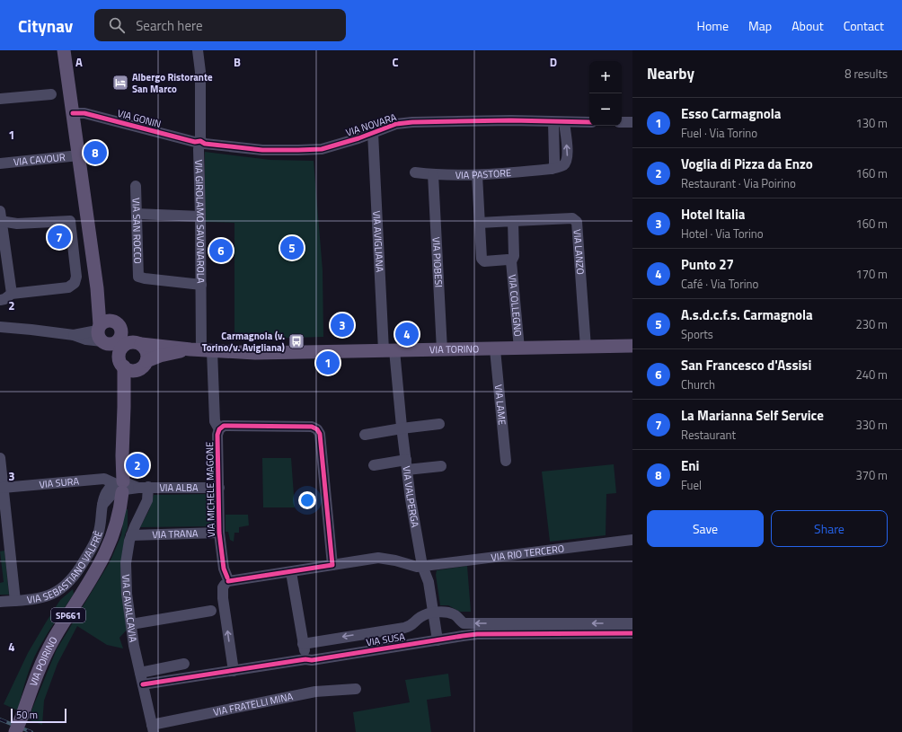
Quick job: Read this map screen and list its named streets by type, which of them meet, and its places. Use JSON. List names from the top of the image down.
{
  "streets": {
    "main road": ["VIA TORINO", "SP661", "VIA POIRINO"],
    "street": [
      "VIA GONIN",
      "VIA NOVARA",
      "VIA CAVOUR",
      "VIA PASTORE",
      "VIA GIROLAMO SAVONAROLA",
      "VIA SAN ROCCO",
      "VIA AVIGLIANA",
      "VIA LANZO",
      "VIA PIOBESI",
      "VIA COLLEGNO",
      "VIA LAME",
      "VIA SURA",
      "VIA ALBA",
      "VIA MICHELE MAGONE",
      "VIA VALPERGA",
      "VIA TRANA",
      "VIA RIO TERCERO",
      "VIA SEBASTIANO VALFRÈ",
      "VIA CAVALCAVIA",
      "VIA SUSA",
      "VIA FRATELLI MINA"
    ]
  },
  "crossings": [
    ["VIA GONIN", "VIA NOVARA"],
    ["VIA GONIN", "VIA GIROLAMO SAVONAROLA"],
    ["VIA NOVARA", "VIA PASTORE"],
    ["VIA NOVARA", "VIA GIROLAMO SAVONAROLA"],
    ["VIA NOVARA", "VIA AVIGLIANA"],
    ["VIA PASTORE", "VIA PIOBESI"],
    ["VIA GIROLAMO SAVONAROLA", "VIA SAN ROCCO"],
    ["VIA GIROLAMO SAVONAROLA", "VIA TORINO"],
    ["VIA GIROLAMO SAVONAROLA", "VIA MICHELE MAGONE"],
    ["VIA AVIGLIANA", "VIA TORINO"],
    ["VIA AVIGLIANA", "VIA VALPERGA"],
    ["VIA LANZO", "VIA COLLEGNO"],
    ["VIA LANZO", "VIA TORINO"],
    ["VIA PIOBESI", "VIA TORINO"],
    ["VIA COLLEGNO", "VIA TORINO"],
    ["VIA TORINO", "VIA LAME"],
    ["VIA TORINO", "VIA MICHELE MAGONE"],
    ["VIA TORINO", "VIA VALPERGA"],
    ["VIA TORINO", "VIA POIRINO"],
    ["VIA SURA", "VIA ALBA"],
    ["VIA SURA", "VIA SEBASTIANO VALFRÈ"],
    ["VIA SURA", "VIA CAVALCAVIA"],
    ["VIA SURA", "VIA POIRINO"],
    ["VIA ALBA", "VIA MICHELE MAGONE"],
    ["VIA ALBA", "VIA SEBASTIANO VALFRÈ"],
    ["VIA ALBA", "VIA CAVALCAVIA"],
    ["VIA ALBA", "VIA POIRINO"],
    ["VIA MICHELE MAGONE", "VIA TRANA"],
    ["VIA MICHELE MAGONE", "VIA SUSA"],
    ["VIA VALPERGA", "VIA RIO TERCERO"],
    ["VIA VALPERGA", "VIA SUSA"],
    ["VIA TRANA", "VIA CAVALCAVIA"],
    ["VIA SEBASTIANO VALFRÈ", "VIA CAVALCAVIA"],
    ["VIA SEBASTIANO VALFRÈ", "VIA POIRINO"],
    ["VIA CAVALCAVIA", "VIA SUSA"],
    ["VIA CAVALCAVIA", "VIA POIRINO"],
    ["VIA CAVALCAVIA", "VIA FRATELLI MINA"]
  ],
  "places": {
    "hotel": ["Albergo Ristorante San Marco"],
    "bus stop": ["Carmagnola (v. Torino/v. Avigliana)"]
  },
  "scale_bar": "50 m",
  "page": {
    "header": "Citynav",
    "search": "Search here",
    "nav": [
      "Home",
      "Map",
      "About",
      "Contact"
    ],
    "heading": ["Nearby", "8 results"],
    "map_buttons": ["+", "−"],
    "list": [
      {
        "mark": "1",
        "name": "Esso Carmagnola",
        "note": "Fuel · Via Torino",
        "value": "130 m"
      },
      {
        "mark": "2",
        "name": "Voglia di Pizza da Enzo",
        "note": "Restaurant · Via Poirino",
        "value": "160 m"
      },
      {
        "mark": "3",
        "name": "Hotel Italia",
        "note": "Hotel · Via Torino",
        "value": "160 m"
      },
      {
        "mark": "4",
        "name": "Punto 27",
        "note": "Café · Via Torino",
        "value": "170 m"
      },
      {
        "mark": "5",
        "name": "A.s.d.c.f.s. Carmagnola",
        "note": "Sports",
        "value": "230 m"
      },
      {
        "mark": "6",
        "name": "San Francesco d'Assisi",
        "note": "Church",
        "value": "240 m"
      },
      {
        "mark": "7",
        "name": "La Marianna Self Service",
        "note": "Restaurant",
        "value": "330 m"
      },
      {
        "mark": "8",
        "name": "Eni",
        "note": "Fuel",
        "value": "370 m"
      }
    ],
    "pins": [
      "8",
      "7",
      "5",
      "6",
      "3",
      "4",
      "1",
      "2"
    ],
    "buttons": ["Save", "Share"],
    "scale": "50 m"
  },
  "grid": {
    "columns": [
      "A",
      "B",
      "C",
      "D"
    ],
    "rows": [
      "1",
      "2",
      "3",
      "4"
    ]
  }
}
